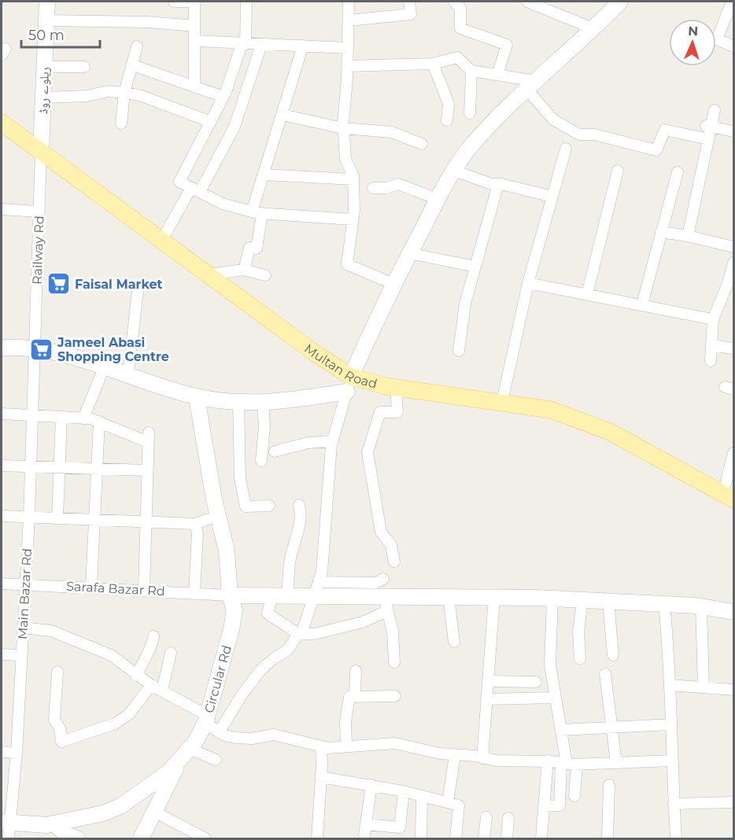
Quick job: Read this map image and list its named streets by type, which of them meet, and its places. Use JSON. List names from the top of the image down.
{
  "streets": {
    "main road": ["Multan Road"],
    "street": [
      "ریلوے روڈ",
      "Railway Rd",
      "Sarafa Bazar Rd",
      "Main Bazar Rd",
      "Circular Rd"
    ]
  },
  "crossings": [
    ["ریلوے روڈ", "Railway Rd"],
    ["ریلوے روڈ", "Multan Road"],
    ["Railway Rd", "Multan Road"],
    ["Railway Rd", "Main Bazar Rd"],
    ["Sarafa Bazar Rd", "Main Bazar Rd"],
    ["Sarafa Bazar Rd", "Circular Rd"],
    ["Main Bazar Rd", "Circular Rd"]
  ],
  "places": {
    "supermarket": ["Faisal Market", "Jameel Abasi Shopping Centre"]
  },
  "scale_bar": "50 m",
  "north": "top"
}
